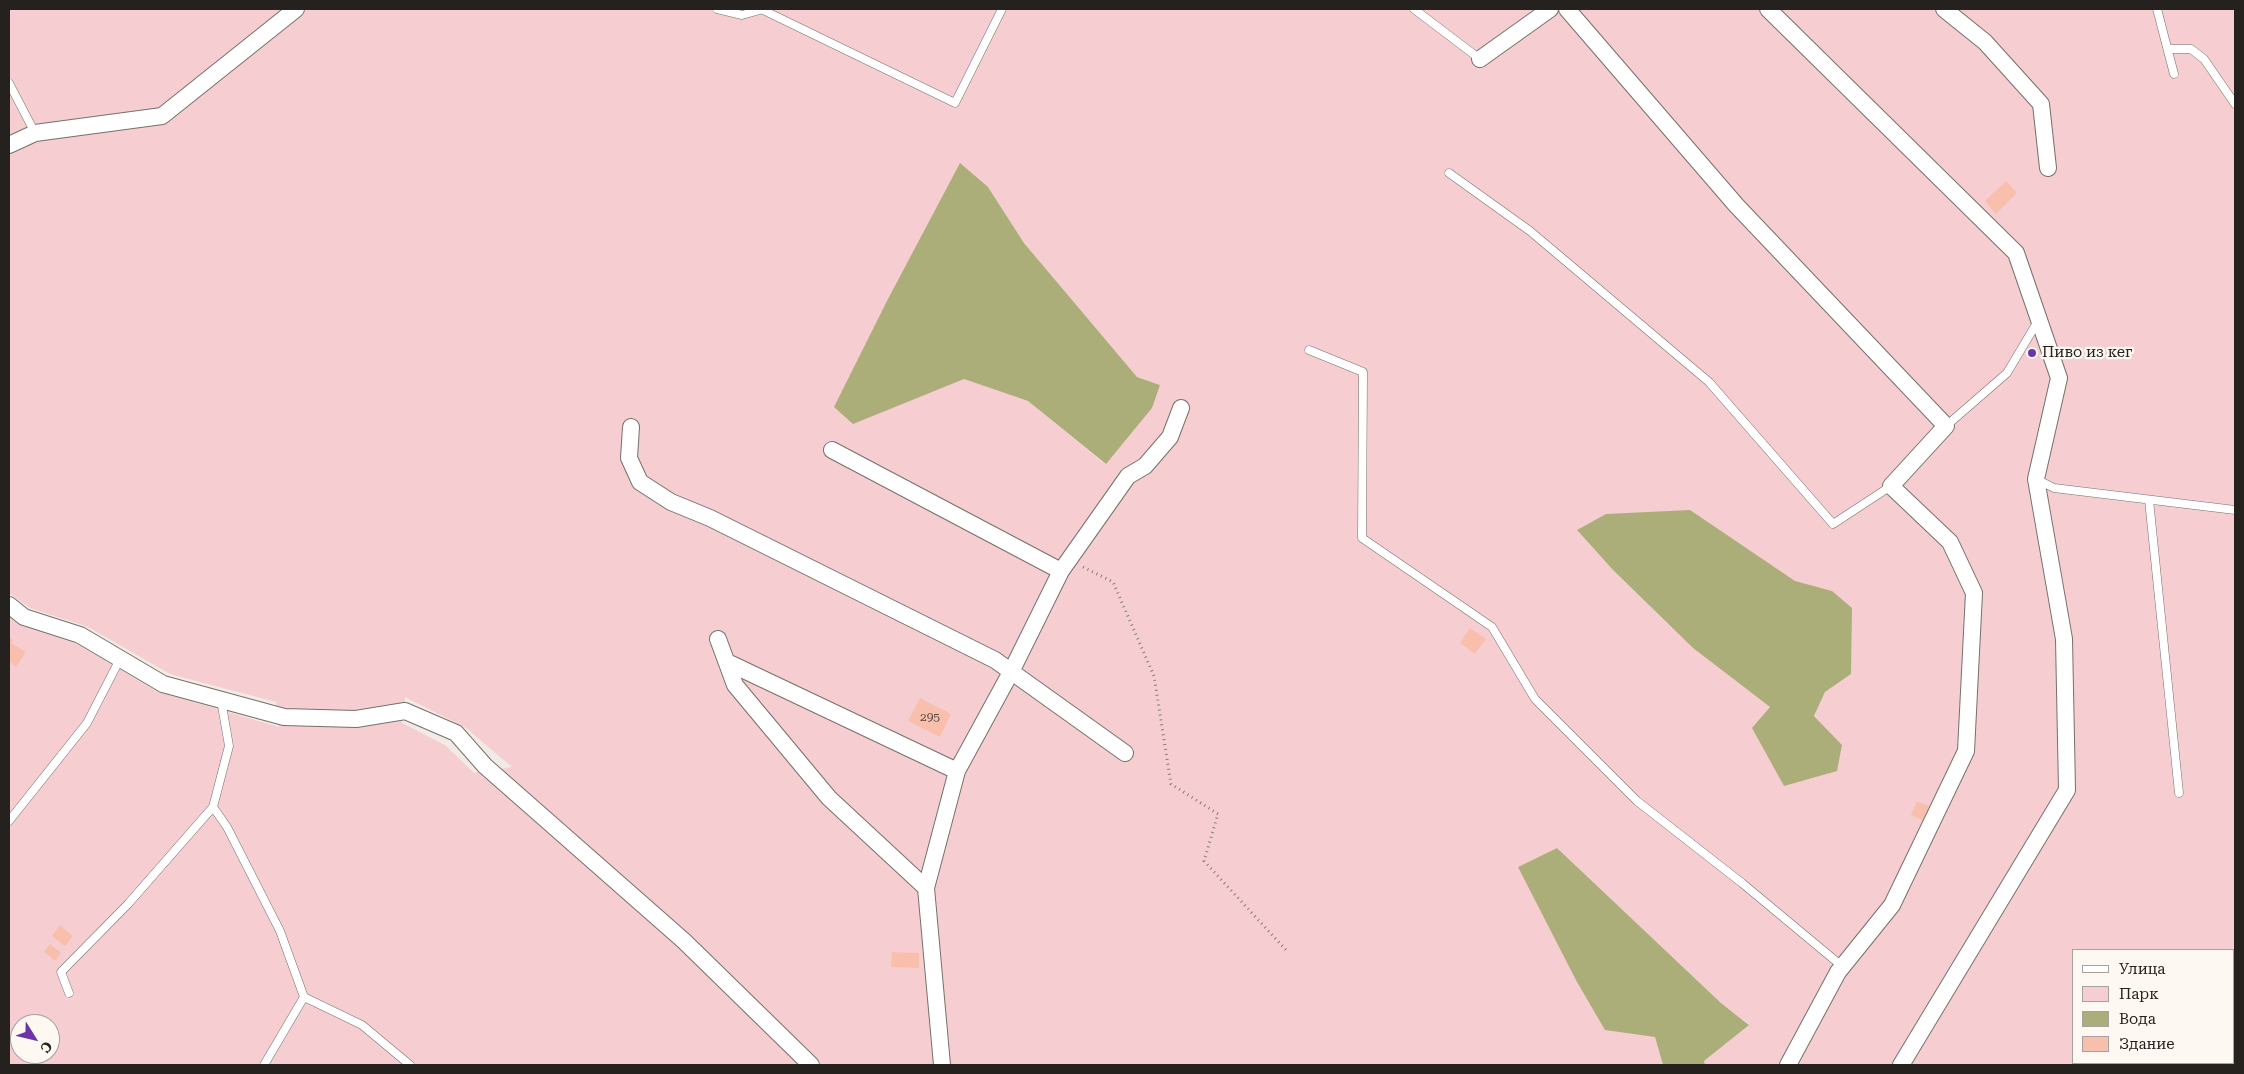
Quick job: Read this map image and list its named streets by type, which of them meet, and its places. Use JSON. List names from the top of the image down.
{
  "places": ["Пиво из кег"],
  "house_numbers": ["295"],
  "legend": [
    "Улица",
    "Парк",
    "Вода",
    "Здание"
  ],
  "north": "bottom right"
}
